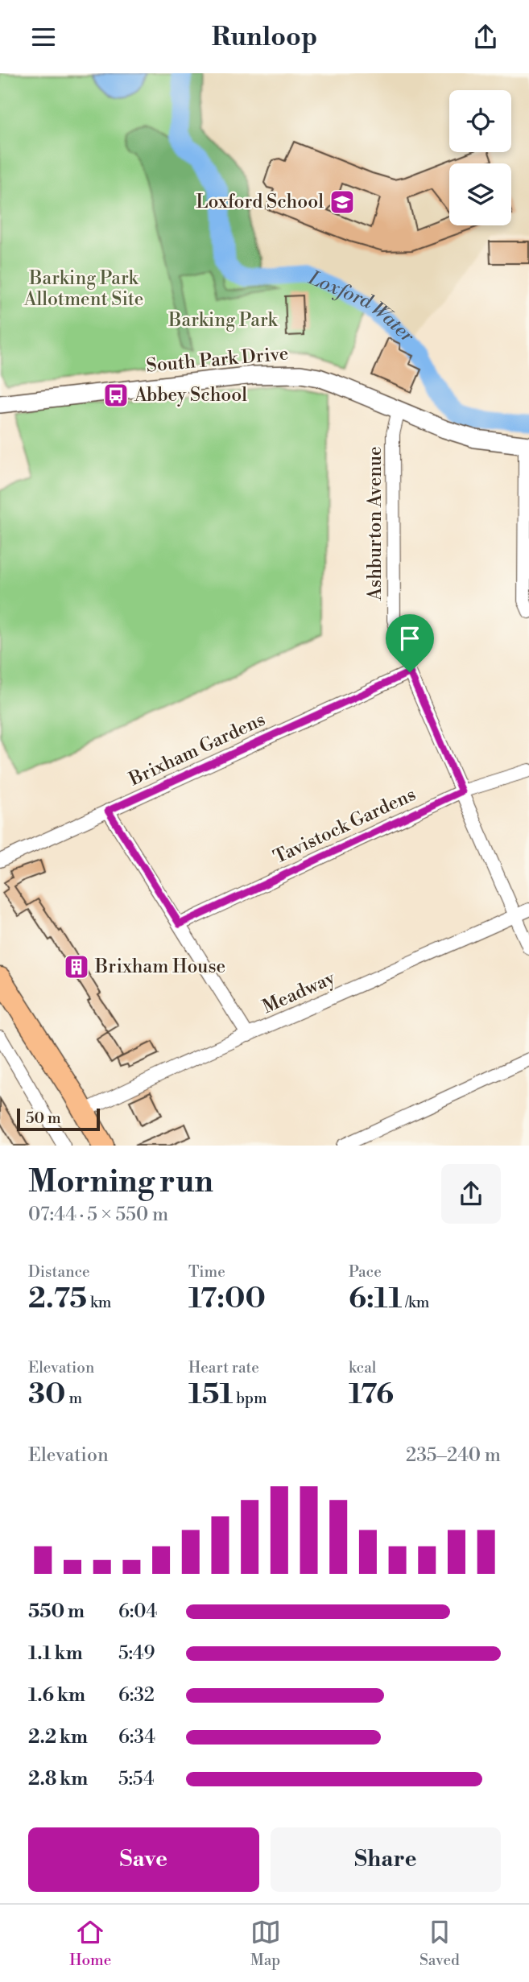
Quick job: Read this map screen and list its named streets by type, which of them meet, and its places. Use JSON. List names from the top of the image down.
{
  "streets": {
    "street": [
      "South Park Drive",
      "Ashburton Avenue",
      "Brixham Gardens",
      "Tavistock Gardens",
      "Meadway"
    ]
  },
  "crossings": [
    ["South Park Drive", "Ashburton Avenue"],
    ["Ashburton Avenue", "Brixham Gardens"],
    ["Ashburton Avenue", "Tavistock Gardens"],
    ["Ashburton Avenue", "Meadway"]
  ],
  "water": ["Loxford Water"],
  "parks": ["Barking Park Allotment Site", "Barking Park"],
  "places": {
    "school or university": ["Loxford School"],
    "bus stop": ["Abbey School"],
    "building": ["Brixham House"]
  },
  "scale_bar": "50 m",
  "page": {
    "header": "Runloop",
    "scale": "50 m",
    "heading": ["Morning run", "07:44 · 5 × 550 m"],
    "stats": [
      ["Distance", "2.75 km"],
      ["Time", "17:00"],
      ["Pace", "6:11 /km"],
      ["Elevation", "30 m"],
      ["Heart rate", "151 bpm"],
      ["kcal", "176"]
    ],
    "chart": ["Elevation", "235–240 m"],
    "list": [
      {
        "name": "550 m",
        "note": "6:04"
      },
      {
        "name": "1.1 km",
        "note": "5:49"
      },
      {
        "name": "1.6 km",
        "note": "6:32"
      },
      {
        "name": "2.2 km",
        "note": "6:34"
      },
      {
        "name": "2.8 km",
        "note": "5:54"
      }
    ],
    "buttons": ["Save", "Share"],
    "tabs": ["Home", "Map", "Saved"]
  }
}
